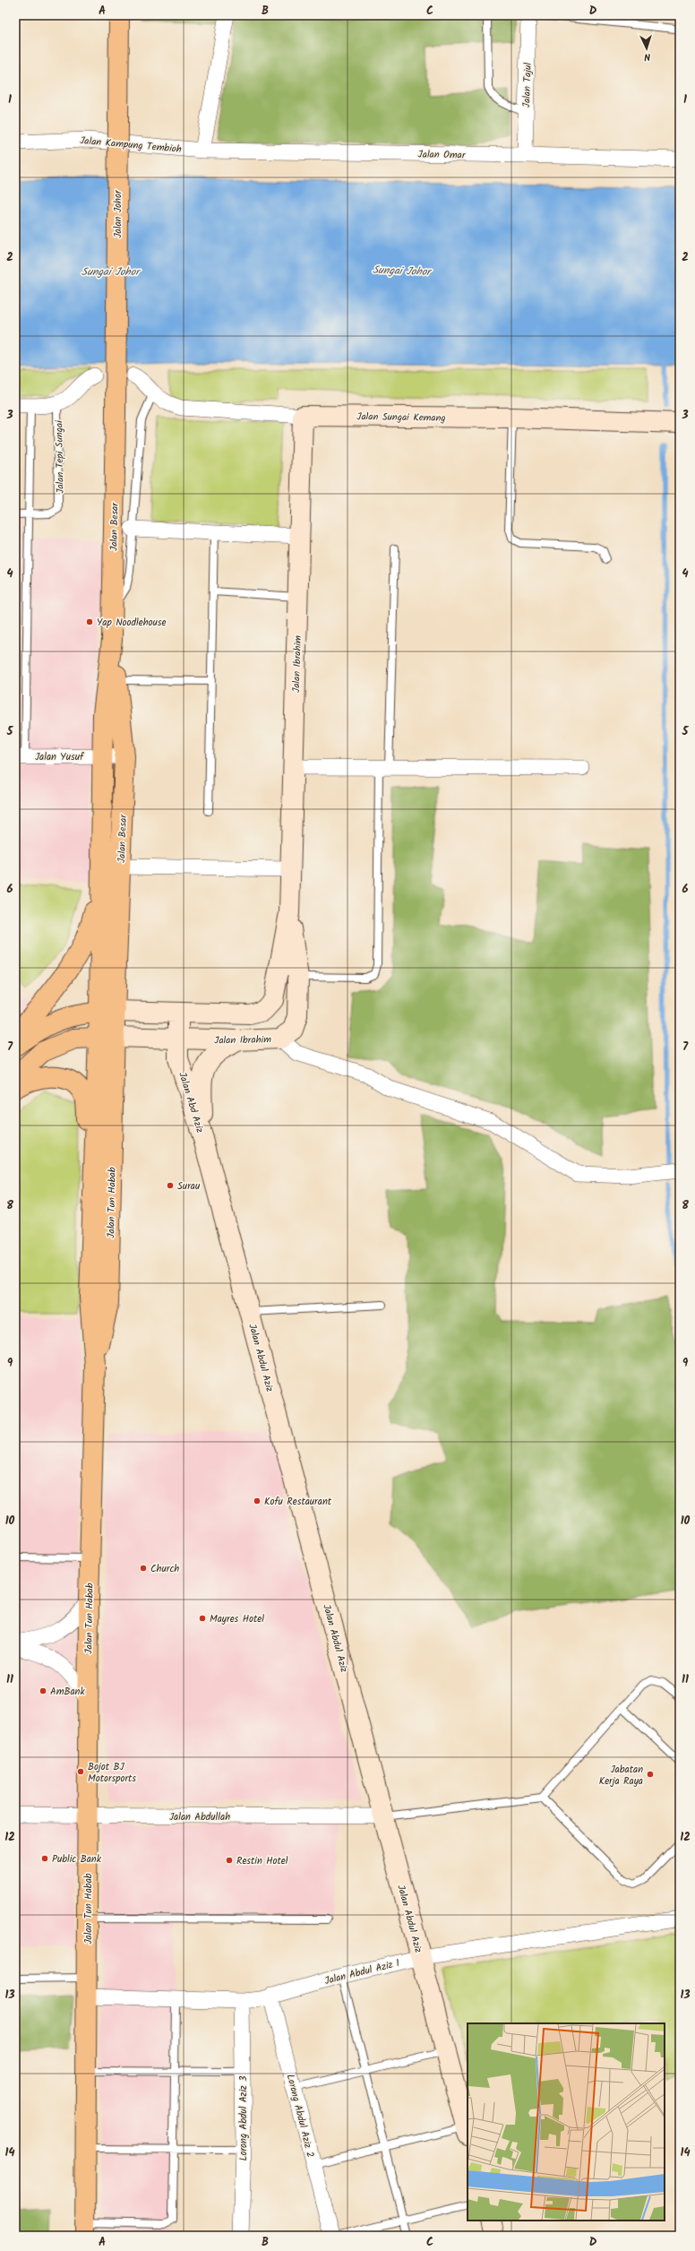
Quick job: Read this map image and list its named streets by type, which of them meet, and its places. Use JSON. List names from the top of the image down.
{
  "streets": {
    "main road": ["Jalan Johor", "Jalan Besar", "Jalan Tun Habab"],
    "street": [
      "Jalan Tajul",
      "Jalan Kampung Tembioh",
      "Jalan Omar",
      "Jalan Sungai Kemang",
      "Jalan Ibrahim",
      "Jalan Yusuf",
      "Jalan Abd Aziz",
      "Jalan Abdul Aziz",
      "Jalan Abdullah",
      "Jalan Abdul Aziz 1",
      "Lorong Abdul Aziz 2",
      "Lorong Abdul Aziz 3"
    ],
    "lane": ["Jalan Tepi Sungai"]
  },
  "crossings": [
    ["Jalan Tajul", "Jalan Omar"],
    ["Jalan Kampung Tembioh", "Jalan Omar"],
    ["Jalan Johor", "Jalan Besar"],
    ["Jalan Sungai Kemang", "Jalan Ibrahim"],
    ["Jalan Besar", "Jalan Ibrahim"],
    ["Jalan Besar", "Jalan Yusuf"],
    ["Jalan Besar", "Jalan Tun Habab"],
    ["Jalan Ibrahim", "Jalan Abd Aziz"],
    ["Jalan Ibrahim", "Jalan Tun Habab"],
    ["Jalan Abd Aziz", "Jalan Abdul Aziz"],
    ["Jalan Tun Habab", "Jalan Abdullah"],
    ["Jalan Tun Habab", "Jalan Abdul Aziz 1"],
    ["Jalan Abdul Aziz", "Jalan Abdullah"],
    ["Jalan Abdul Aziz", "Jalan Abdul Aziz 1"],
    ["Jalan Abdul Aziz 1", "Lorong Abdul Aziz 2"],
    ["Jalan Abdul Aziz 1", "Lorong Abdul Aziz 3"]
  ],
  "water": ["Sungai Johor"],
  "places": [
    "Yap Noodlehouse",
    "Surau",
    "Kofu Restaurant",
    "Church",
    "Mayres Hotel",
    "AmBank",
    "Bojot BJ Motorsports",
    "Jabatan Kerja Raya",
    "Public Bank",
    "Restin Hotel"
  ],
  "north": "bottom",
  "grid": {
    "columns": [
      "A",
      "B",
      "C",
      "D"
    ],
    "rows": [
      "1",
      "2",
      "3",
      "4",
      "5",
      "6",
      "7",
      "8",
      "9",
      "10",
      "11",
      "12",
      "13",
      "14"
    ]
  }
}
